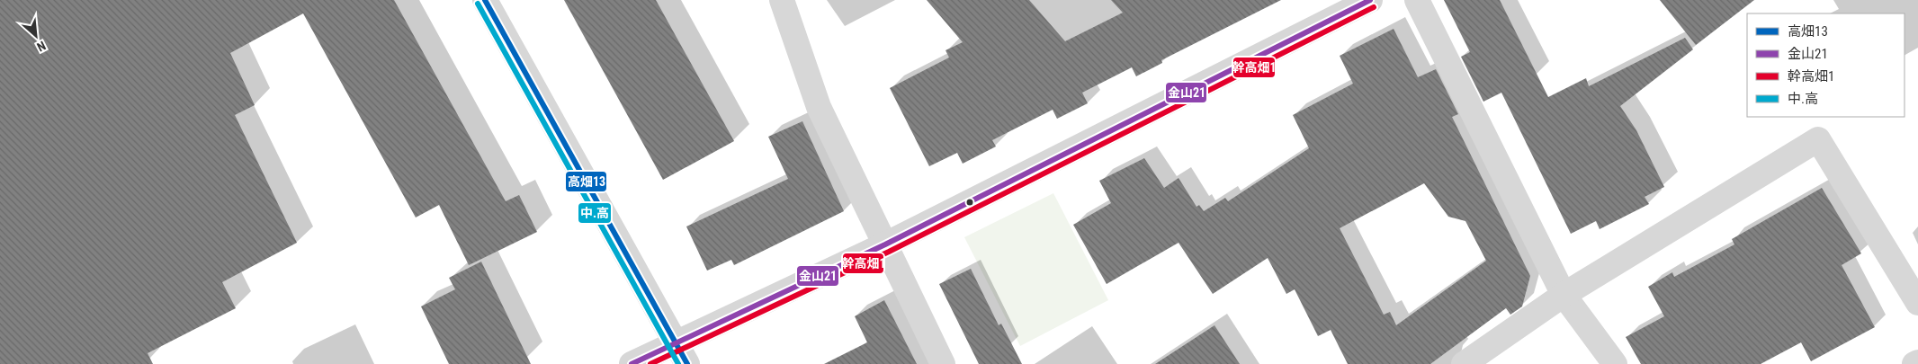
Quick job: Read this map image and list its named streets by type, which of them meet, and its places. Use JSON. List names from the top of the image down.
{
  "lines": [
    "transit line 高畑13",
    "transit line 金山21",
    "transit line 中.高",
    "transit line 幹高畑1"
  ],
  "legend": [
    "高畑13",
    "金山21",
    "幹高畑1",
    "中.高"
  ],
  "north": "bottom right"
}
